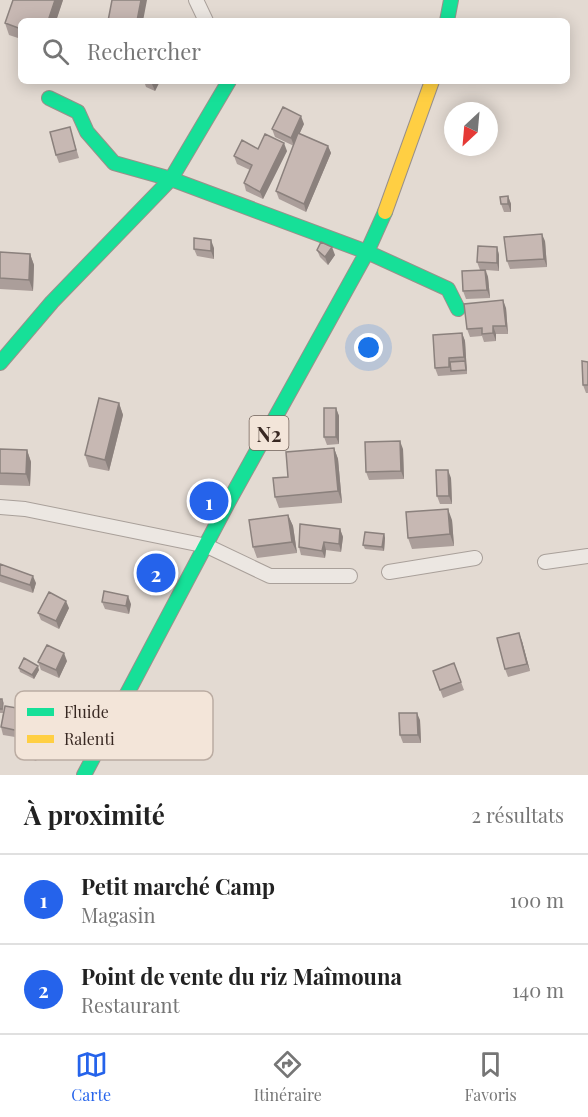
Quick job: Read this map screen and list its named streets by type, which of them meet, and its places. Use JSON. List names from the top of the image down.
{
  "streets": {
    "main road": ["N2"]
  },
  "legend": ["Fluide", "Ralenti"],
  "north": "bottom left",
  "page": {
    "search": "Rechercher",
    "pins": ["1", "2"],
    "heading": ["À proximité", "2 résultats"],
    "list": [
      {
        "mark": "1",
        "name": "Petit marché Camp",
        "note": "Magasin",
        "value": "100 m"
      },
      {
        "mark": "2",
        "name": "Point de vente du riz Maîmouna",
        "note": "Restaurant",
        "value": "140 m"
      }
    ],
    "nav": ["Carte", "Itinéraire", "Favoris"]
  }
}
